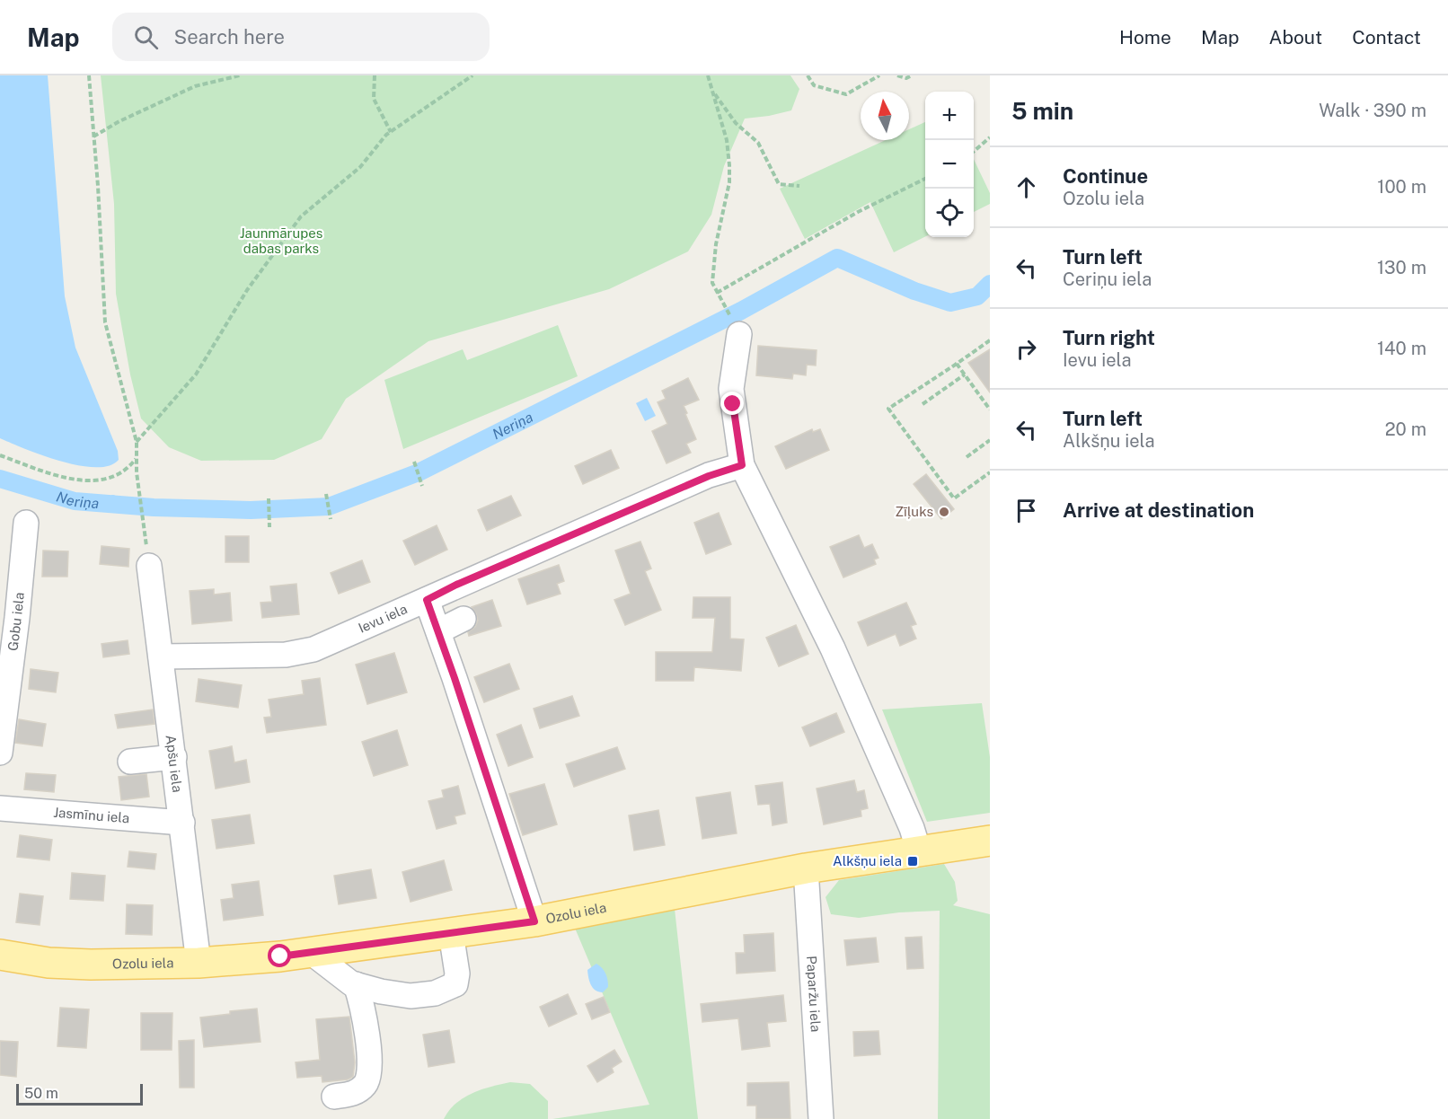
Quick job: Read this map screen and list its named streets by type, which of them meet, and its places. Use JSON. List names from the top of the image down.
{
  "streets": {
    "main road": ["Ozolu iela"],
    "street": [
      "Ievu iela",
      "Gobu iela",
      "Apšu iela",
      "Jasmīnu iela",
      "Paparžu iela"
    ]
  },
  "crossings": [
    ["Ievu iela", "Apšu iela"],
    ["Apšu iela", "Jasmīnu iela"],
    ["Apšu iela", "Ozolu iela"],
    ["Ozolu iela", "Paparžu iela"]
  ],
  "water": ["Neriņa"],
  "parks": ["Jaunmārupes dabas parks"],
  "places": {
    "other": ["Zīļuks"],
    "transit": ["Alkšņu iela"]
  },
  "scale_bar": "50 m",
  "north": "top",
  "page": {
    "header": "Map",
    "search": "Search here",
    "nav": [
      "Home",
      "Map",
      "About",
      "Contact"
    ],
    "heading": ["5 min", "Walk · 390 m"],
    "map_buttons": ["+", "−"],
    "list": [
      ["Continue", "Ozolu iela", "100 m"],
      ["Turn left", "Ceriņu iela", "130 m"],
      ["Turn right", "Ievu iela", "140 m"],
      ["Turn left", "Alkšņu iela", "20 m"],
      "Arrive at destination"
    ],
    "scale": "50 m"
  }
}
